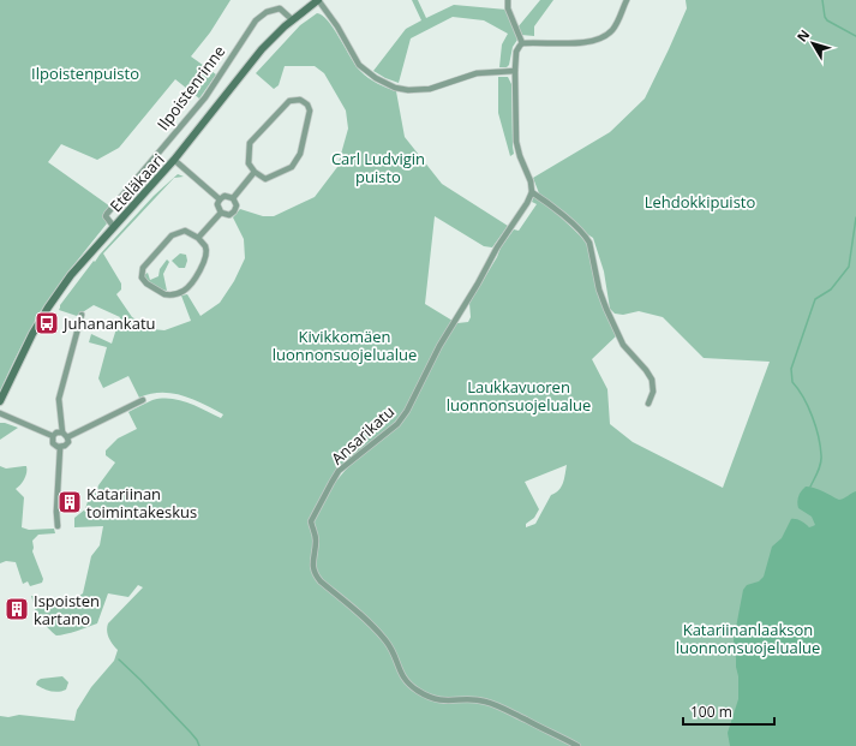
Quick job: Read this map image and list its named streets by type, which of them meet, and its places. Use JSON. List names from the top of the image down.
{
  "streets": {
    "main road": ["Eteläkaari"],
    "street": ["Ilpoistenrinne", "Ansarikatu"]
  },
  "crossings": [
    ["Ilpoistenrinne", "Eteläkaari"]
  ],
  "parks": [
    "Ilpoistenpuisto",
    "Carl Ludvigin puisto",
    "Lehdokkipuisto",
    "Kivikkomäen luonnonsuojelualue",
    "Laukkavuoren luonnonsuojelualue",
    "Katariinanlaakson luonnonsuojelualue"
  ],
  "places": {
    "bus stop": ["Juhanankatu"],
    "building": ["Katariinan toimintakeskus", "Ispoisten kartano"]
  },
  "scale_bar": "100 m",
  "north": "top left"
}
